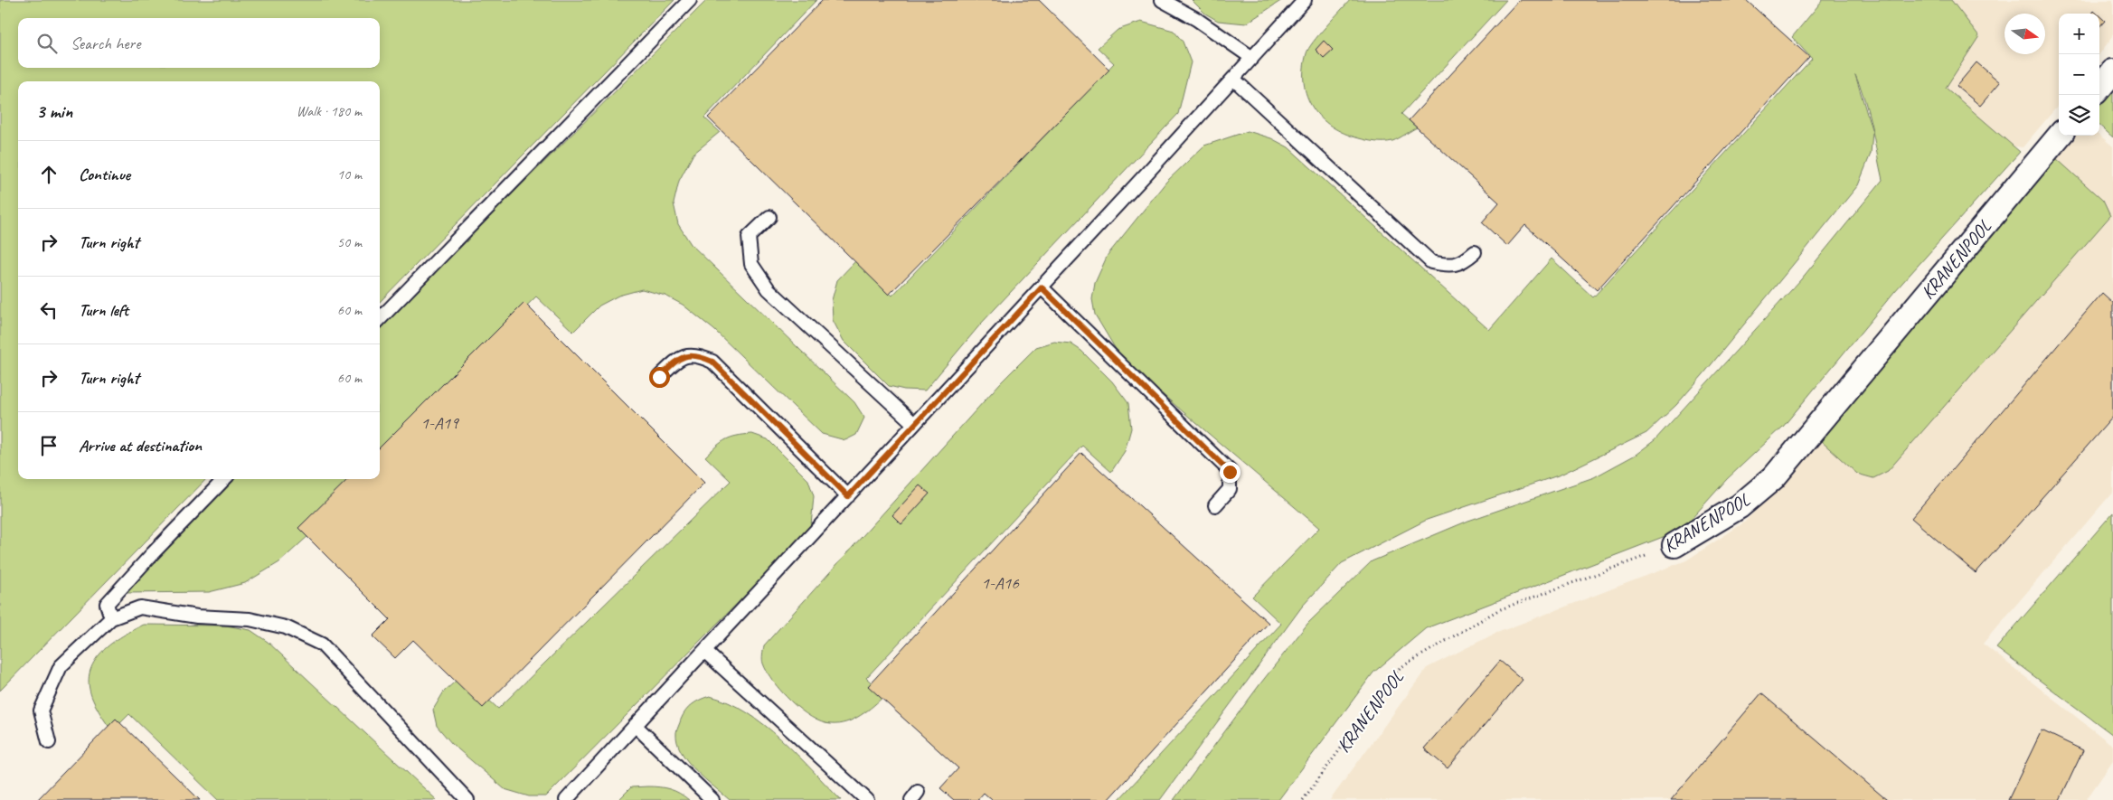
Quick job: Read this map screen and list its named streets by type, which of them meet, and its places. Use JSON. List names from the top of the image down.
{
  "streets": {
    "street": ["KRANENPOOL"]
  },
  "house_numbers": ["1-A19", "1-A16"],
  "north": "right",
  "page": {
    "map_buttons": ["+", "−"],
    "search": "Search here",
    "heading": ["3 min", "Walk · 180 m"],
    "list": [
      ["Continue", "10 m"],
      ["Turn right", "50 m"],
      ["Turn left", "60 m"],
      ["Turn right", "60 m"],
      "Arrive at destination"
    ]
  }
}
